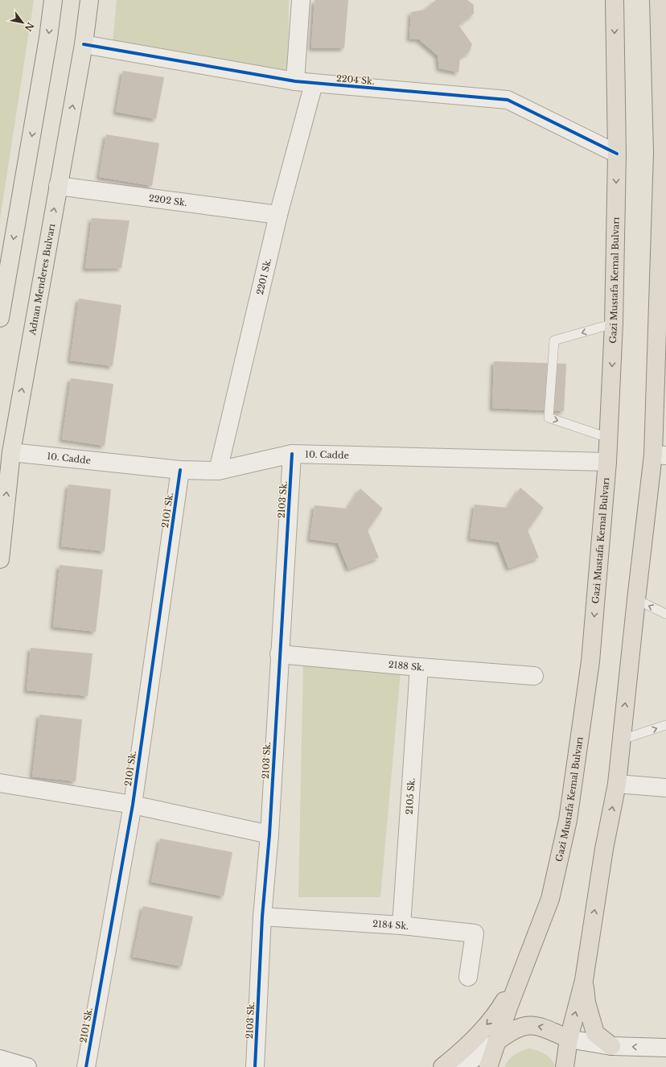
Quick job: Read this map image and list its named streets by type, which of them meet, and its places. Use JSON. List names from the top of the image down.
{
  "streets": {
    "highway": ["Gazi Mustafa Kemal Bulvarı"],
    "main road": ["Adnan Menderes Bulvarı"],
    "street": [
      "2204 Sk.",
      "2202 Sk.",
      "2201 Sk.",
      "10. Cadde",
      "2103 Sk.",
      "2101 Sk.",
      "2188 Sk.",
      "2105 Sk.",
      "2184 Sk."
    ]
  },
  "crossings": [
    ["2204 Sk.", "2201 Sk."],
    ["2204 Sk.", "Adnan Menderes Bulvarı"],
    ["2204 Sk.", "Gazi Mustafa Kemal Bulvarı"],
    ["2202 Sk.", "2201 Sk."],
    ["2202 Sk.", "Adnan Menderes Bulvarı"],
    ["2201 Sk.", "10. Cadde"],
    ["Adnan Menderes Bulvarı", "10. Cadde"],
    ["Gazi Mustafa Kemal Bulvarı", "10. Cadde"],
    ["10. Cadde", "2103 Sk."],
    ["10. Cadde", "2101 Sk."],
    ["2103 Sk.", "2188 Sk."],
    ["2103 Sk.", "2184 Sk."],
    ["2188 Sk.", "2105 Sk."],
    ["2105 Sk.", "2184 Sk."]
  ],
  "north": "bottom right"
}
